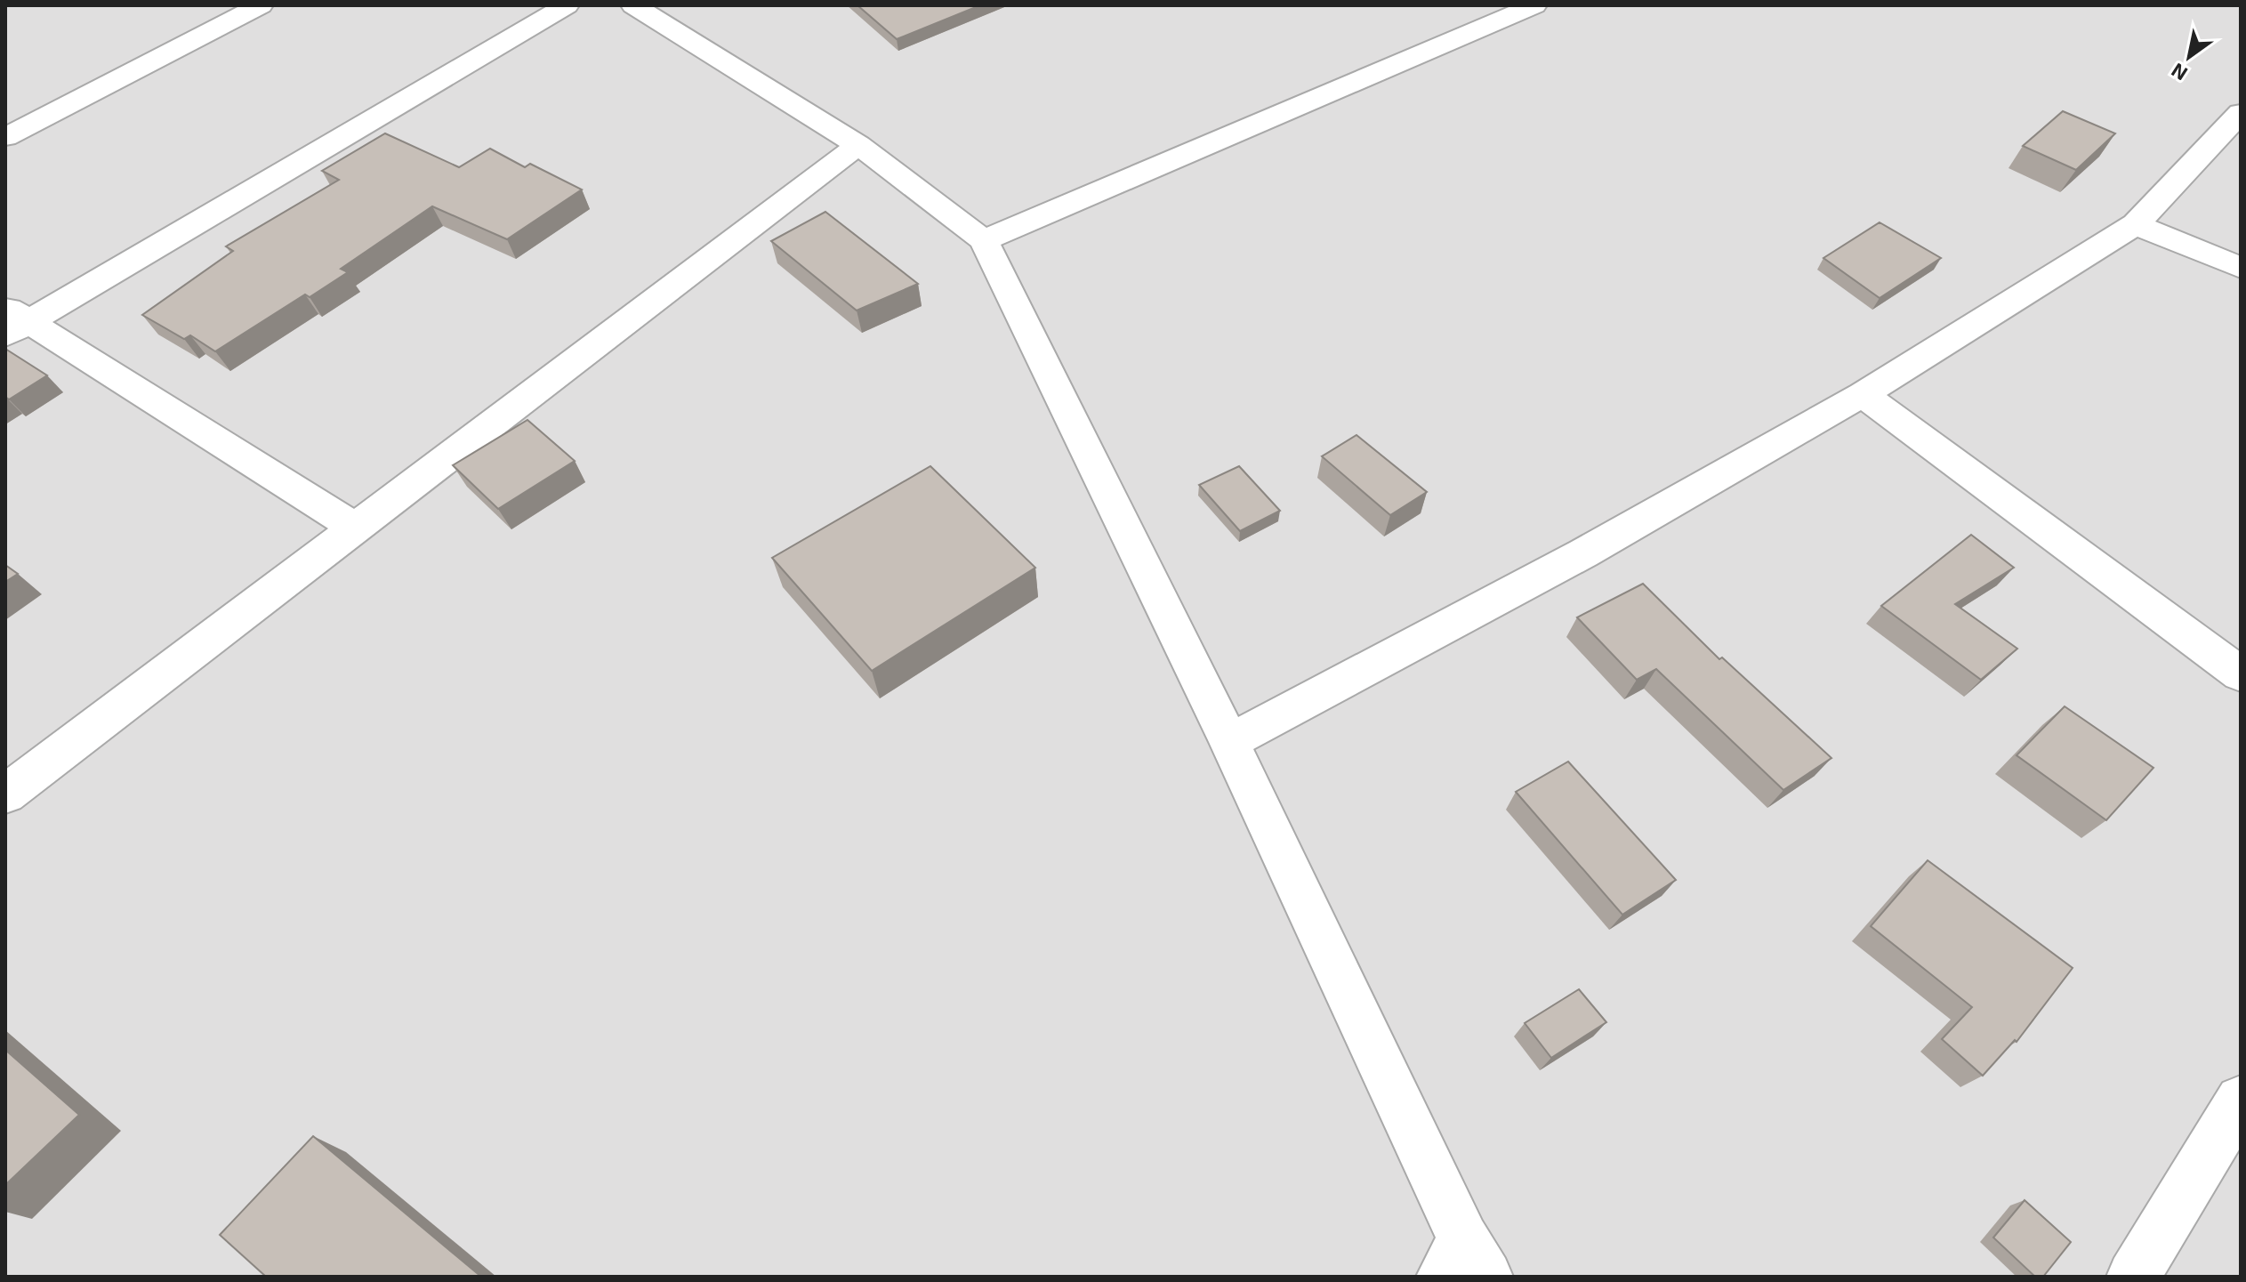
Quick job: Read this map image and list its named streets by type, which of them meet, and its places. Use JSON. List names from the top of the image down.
{
  "north": "bottom left"
}
